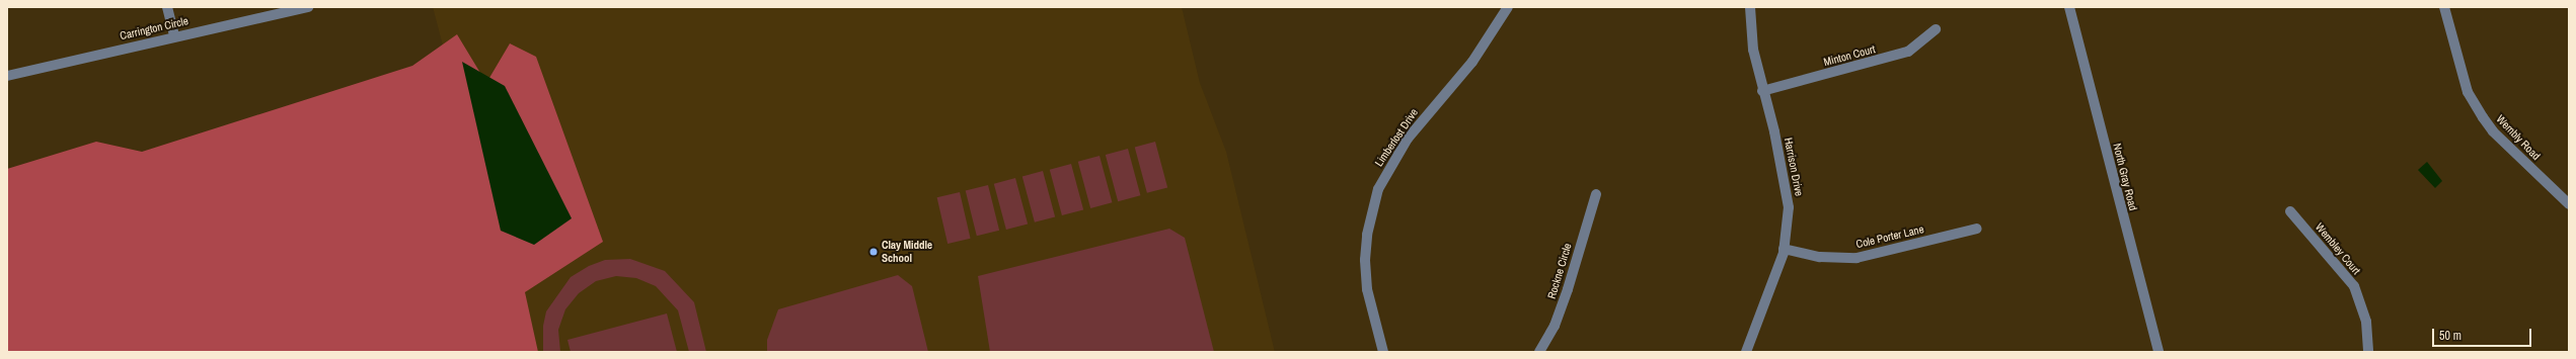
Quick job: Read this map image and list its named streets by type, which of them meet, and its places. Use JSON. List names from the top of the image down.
{
  "streets": {
    "street": [
      "Carrington Circle",
      "Minton Court",
      "Limberlost Drive",
      "Wembly Road",
      "Harrison Drive",
      "North Gray Road",
      "Cole Porter Lane",
      "Wembley Court",
      "Rockne Circle"
    ]
  },
  "crossings": [
    ["Minton Court", "Harrison Drive"],
    ["Harrison Drive", "Cole Porter Lane"]
  ],
  "places": ["Clay Middle School"],
  "scale_bar": "50 m"
}
